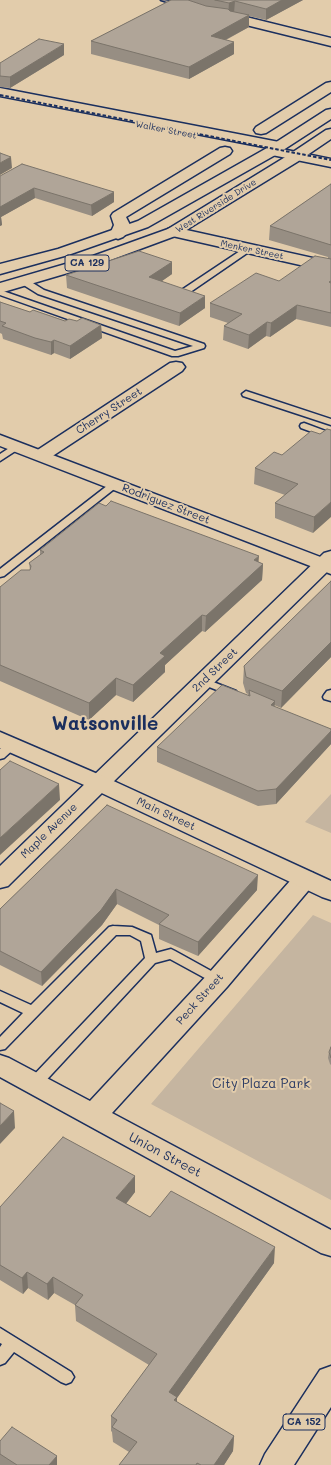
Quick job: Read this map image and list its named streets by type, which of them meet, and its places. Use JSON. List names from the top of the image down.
{
  "streets": {
    "main road": [
      "Walker Street",
      "West Riverside Drive",
      "Menker Street",
      "CA 129",
      "Cherry Street",
      "Rodriguez Street",
      "2nd Street",
      "Main Street",
      "Maple Avenue",
      "Peck Street",
      "Union Street",
      "CA 152"
    ]
  },
  "crossings": [
    ["Walker Street", "West Riverside Drive"],
    ["West Riverside Drive", "Menker Street"],
    ["Cherry Street", "Rodriguez Street"],
    ["Rodriguez Street", "2nd Street"],
    ["2nd Street", "Main Street"],
    ["2nd Street", "Maple Avenue"],
    ["Main Street", "Maple Avenue"],
    ["Main Street", "Peck Street"],
    ["Peck Street", "Union Street"]
  ],
  "districts": ["Watsonville"],
  "parks": ["City Plaza Park"]
}
